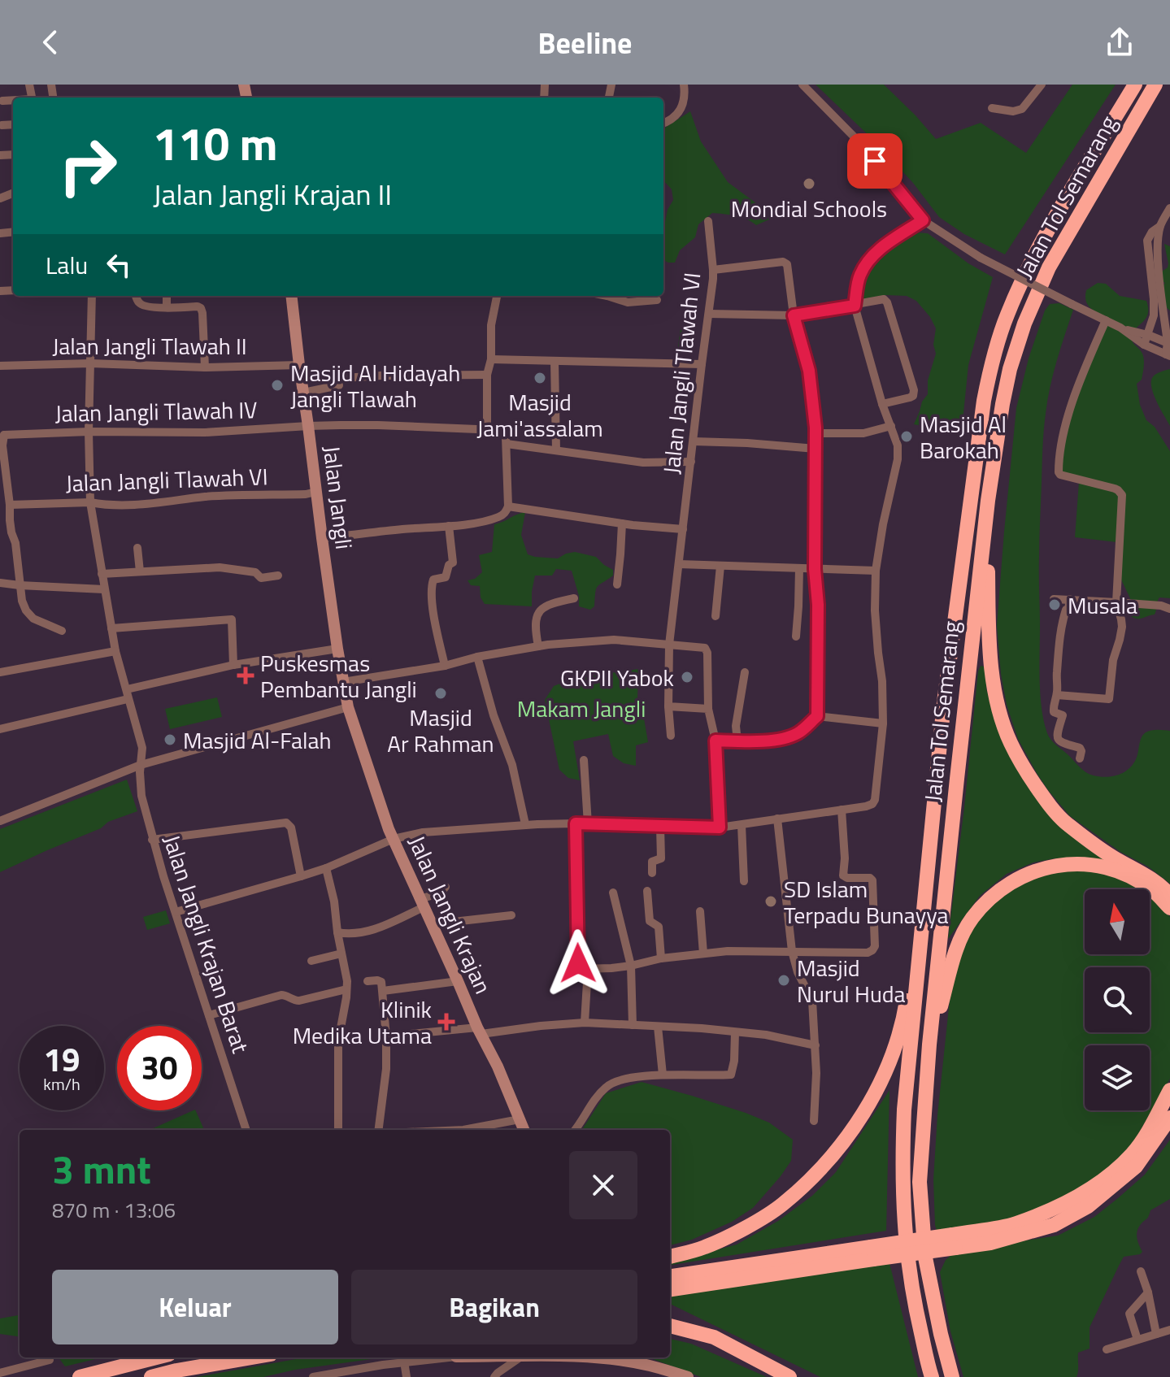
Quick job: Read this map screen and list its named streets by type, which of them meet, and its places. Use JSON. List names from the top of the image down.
{
  "streets": {
    "highway": ["Jalan Tol Semarang"],
    "street": [
      "Jalan Jangli Tlawah II",
      "Jalan Jangli Tlawah VI",
      "Jalan Jangli Tlawah IV",
      "Jalan Jangli",
      "Jalan Jangli Krajan",
      "Jalan Jangli Krajan Barat"
    ]
  },
  "crossings": [
    ["Jalan Jangli Tlawah II", "Jalan Jangli"],
    ["Jalan Jangli Tlawah II", "Jalan Jangli Krajan Barat"],
    ["Jalan Jangli Tlawah VI", "Jalan Jangli"],
    ["Jalan Jangli Tlawah VI", "Jalan Jangli Krajan Barat"],
    ["Jalan Jangli Tlawah IV", "Jalan Jangli"],
    ["Jalan Jangli Tlawah IV", "Jalan Jangli Krajan Barat"],
    ["Jalan Jangli", "Jalan Jangli Krajan"]
  ],
  "parks": ["Makam Jangli"],
  "places": {
    "other": [
      "Mondial Schools",
      "Masjid Jami'assalam",
      "Masjid Al Hidayah Jangli Tlawah",
      "Masjid Al Barokah",
      "Musala",
      "GKPII Yabok",
      "Masjid Ar Rahman",
      "Masjid Al-Falah",
      "SD Islam Terpadu Bunayya",
      "Masjid Nurul Huda"
    ],
    "health": ["Puskesmas Pembantu Jangli", "Klinik Medika Utama"]
  },
  "north": "top",
  "page": {
    "header": "Beeline",
    "turn": ["110 m", "Jalan Jangli Krajan II"],
    "then": "Lalu",
    "speed": "19 km/h",
    "limit": "30",
    "heading": ["3 mnt", "870 m · 13:06"],
    "buttons": ["Keluar", "Bagikan"]
  }
}
